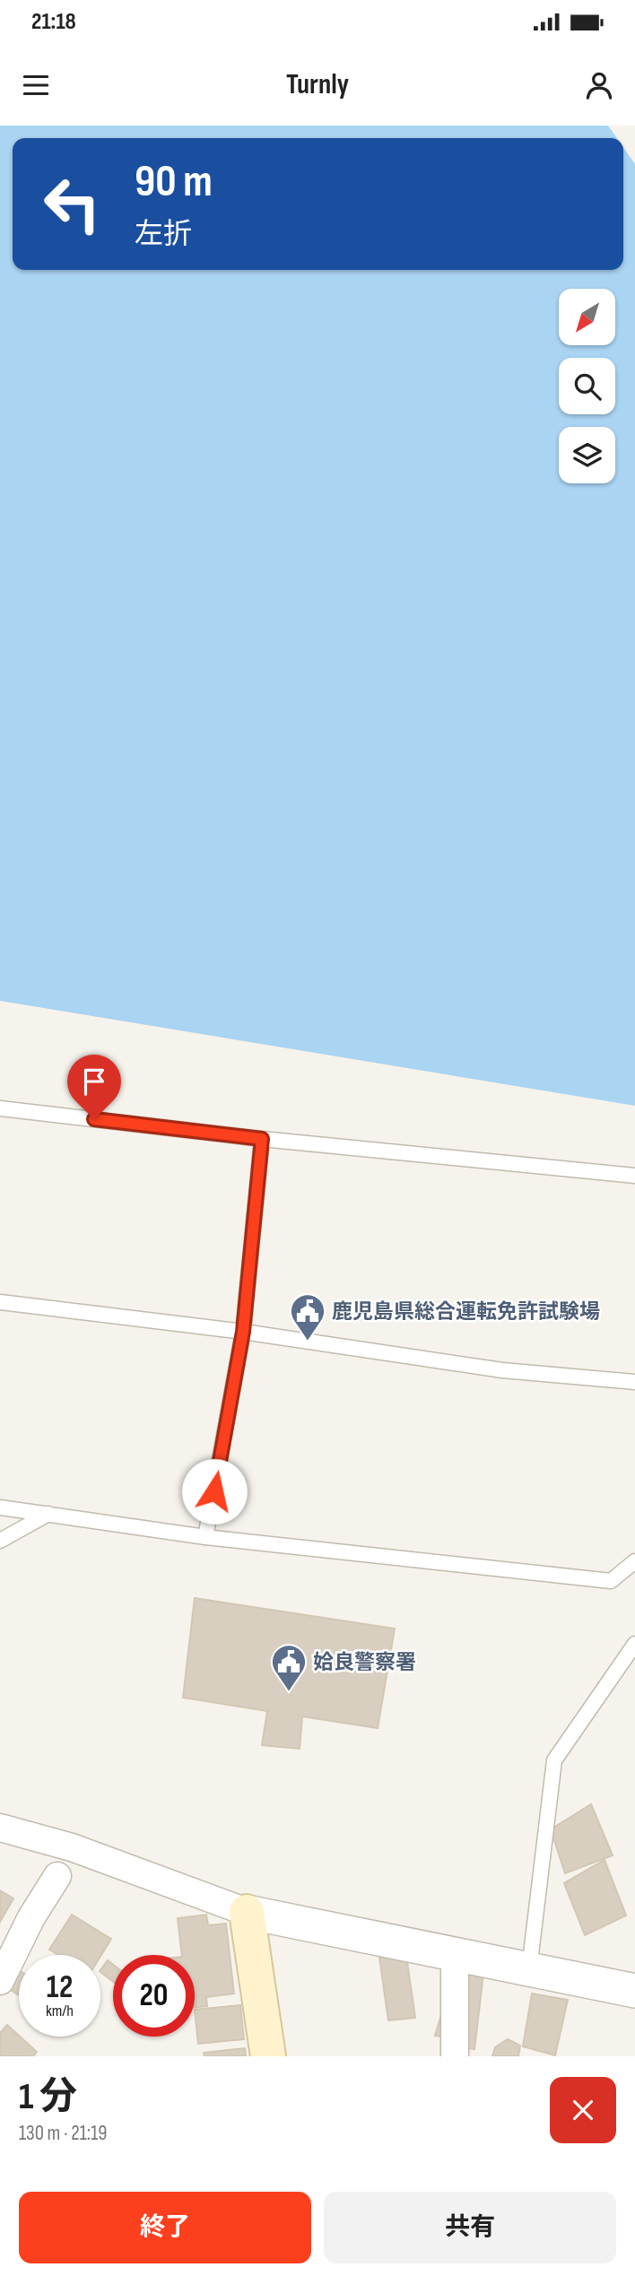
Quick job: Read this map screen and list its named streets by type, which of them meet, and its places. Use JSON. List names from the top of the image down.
{
  "places": {
    "public building": ["鹿児島県総合運転免許試験場", "姶良警察署"]
  },
  "north": "bottom left",
  "page": {
    "status": "21:18",
    "header": "Turnly",
    "turn": ["90 m", "左折"],
    "speed": "12 km/h",
    "limit": "20",
    "heading": ["1 分", "130 m · 21:19"],
    "buttons": ["終了", "共有"]
  }
}
